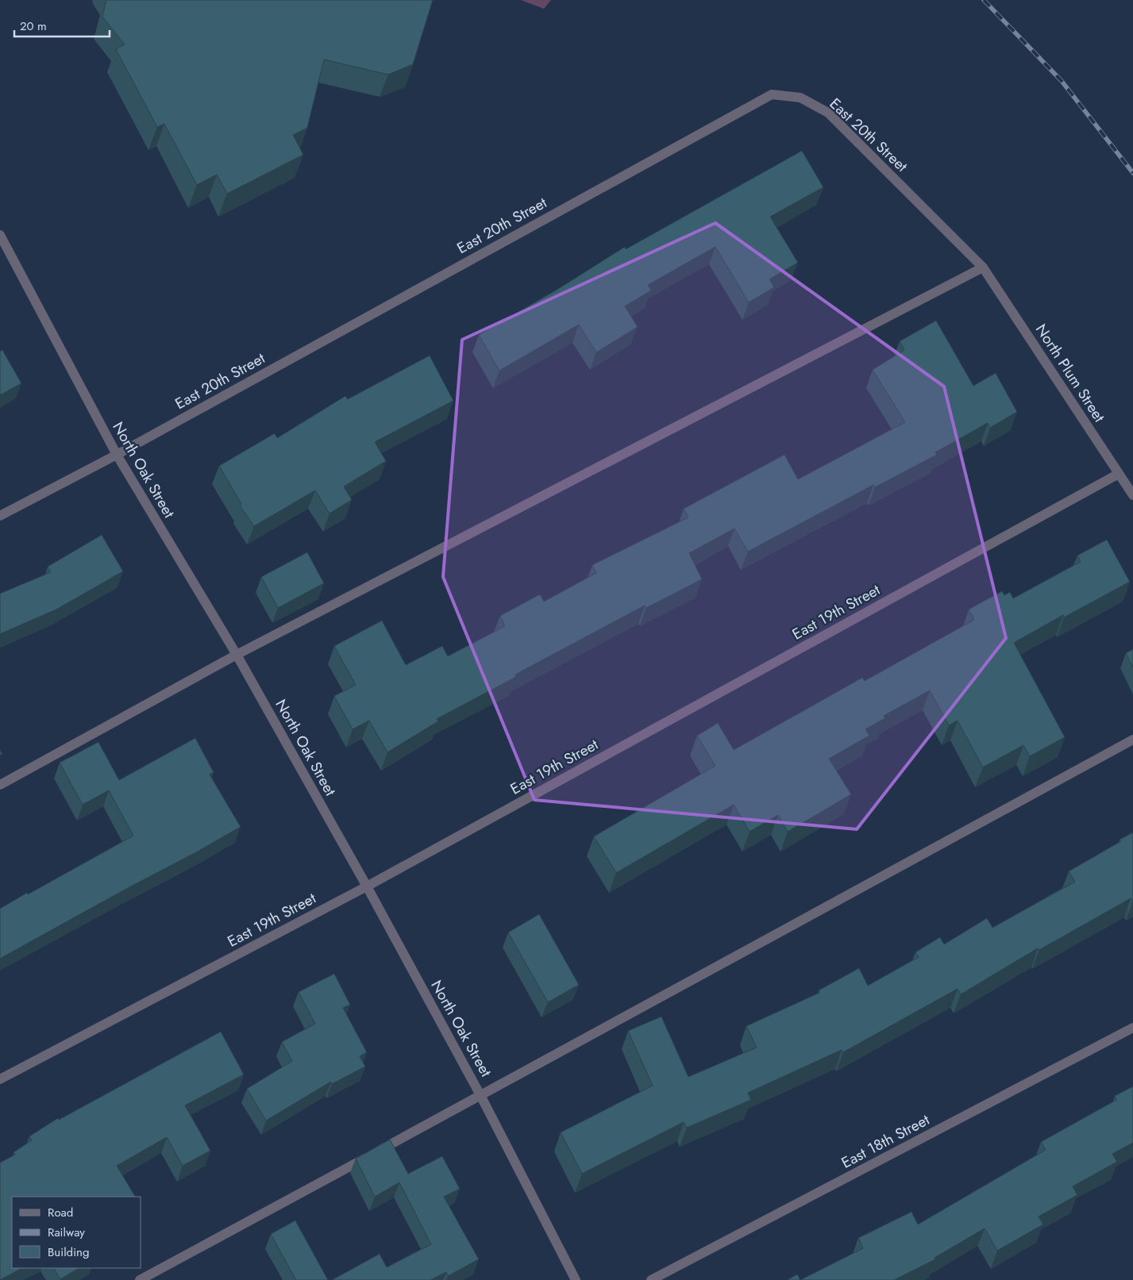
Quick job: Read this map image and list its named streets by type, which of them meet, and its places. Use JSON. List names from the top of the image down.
{
  "streets": {
    "street": [
      "East 20th Street",
      "North Plum Street",
      "North Oak Street",
      "East 19th Street",
      "East 18th Street"
    ]
  },
  "crossings": [
    ["East 20th Street", "North Plum Street"],
    ["East 20th Street", "North Oak Street"],
    ["North Plum Street", "East 19th Street"],
    ["North Oak Street", "East 19th Street"]
  ],
  "legend": ["Road", "Railway", "Building"],
  "scale_bar": "20 m"
}
